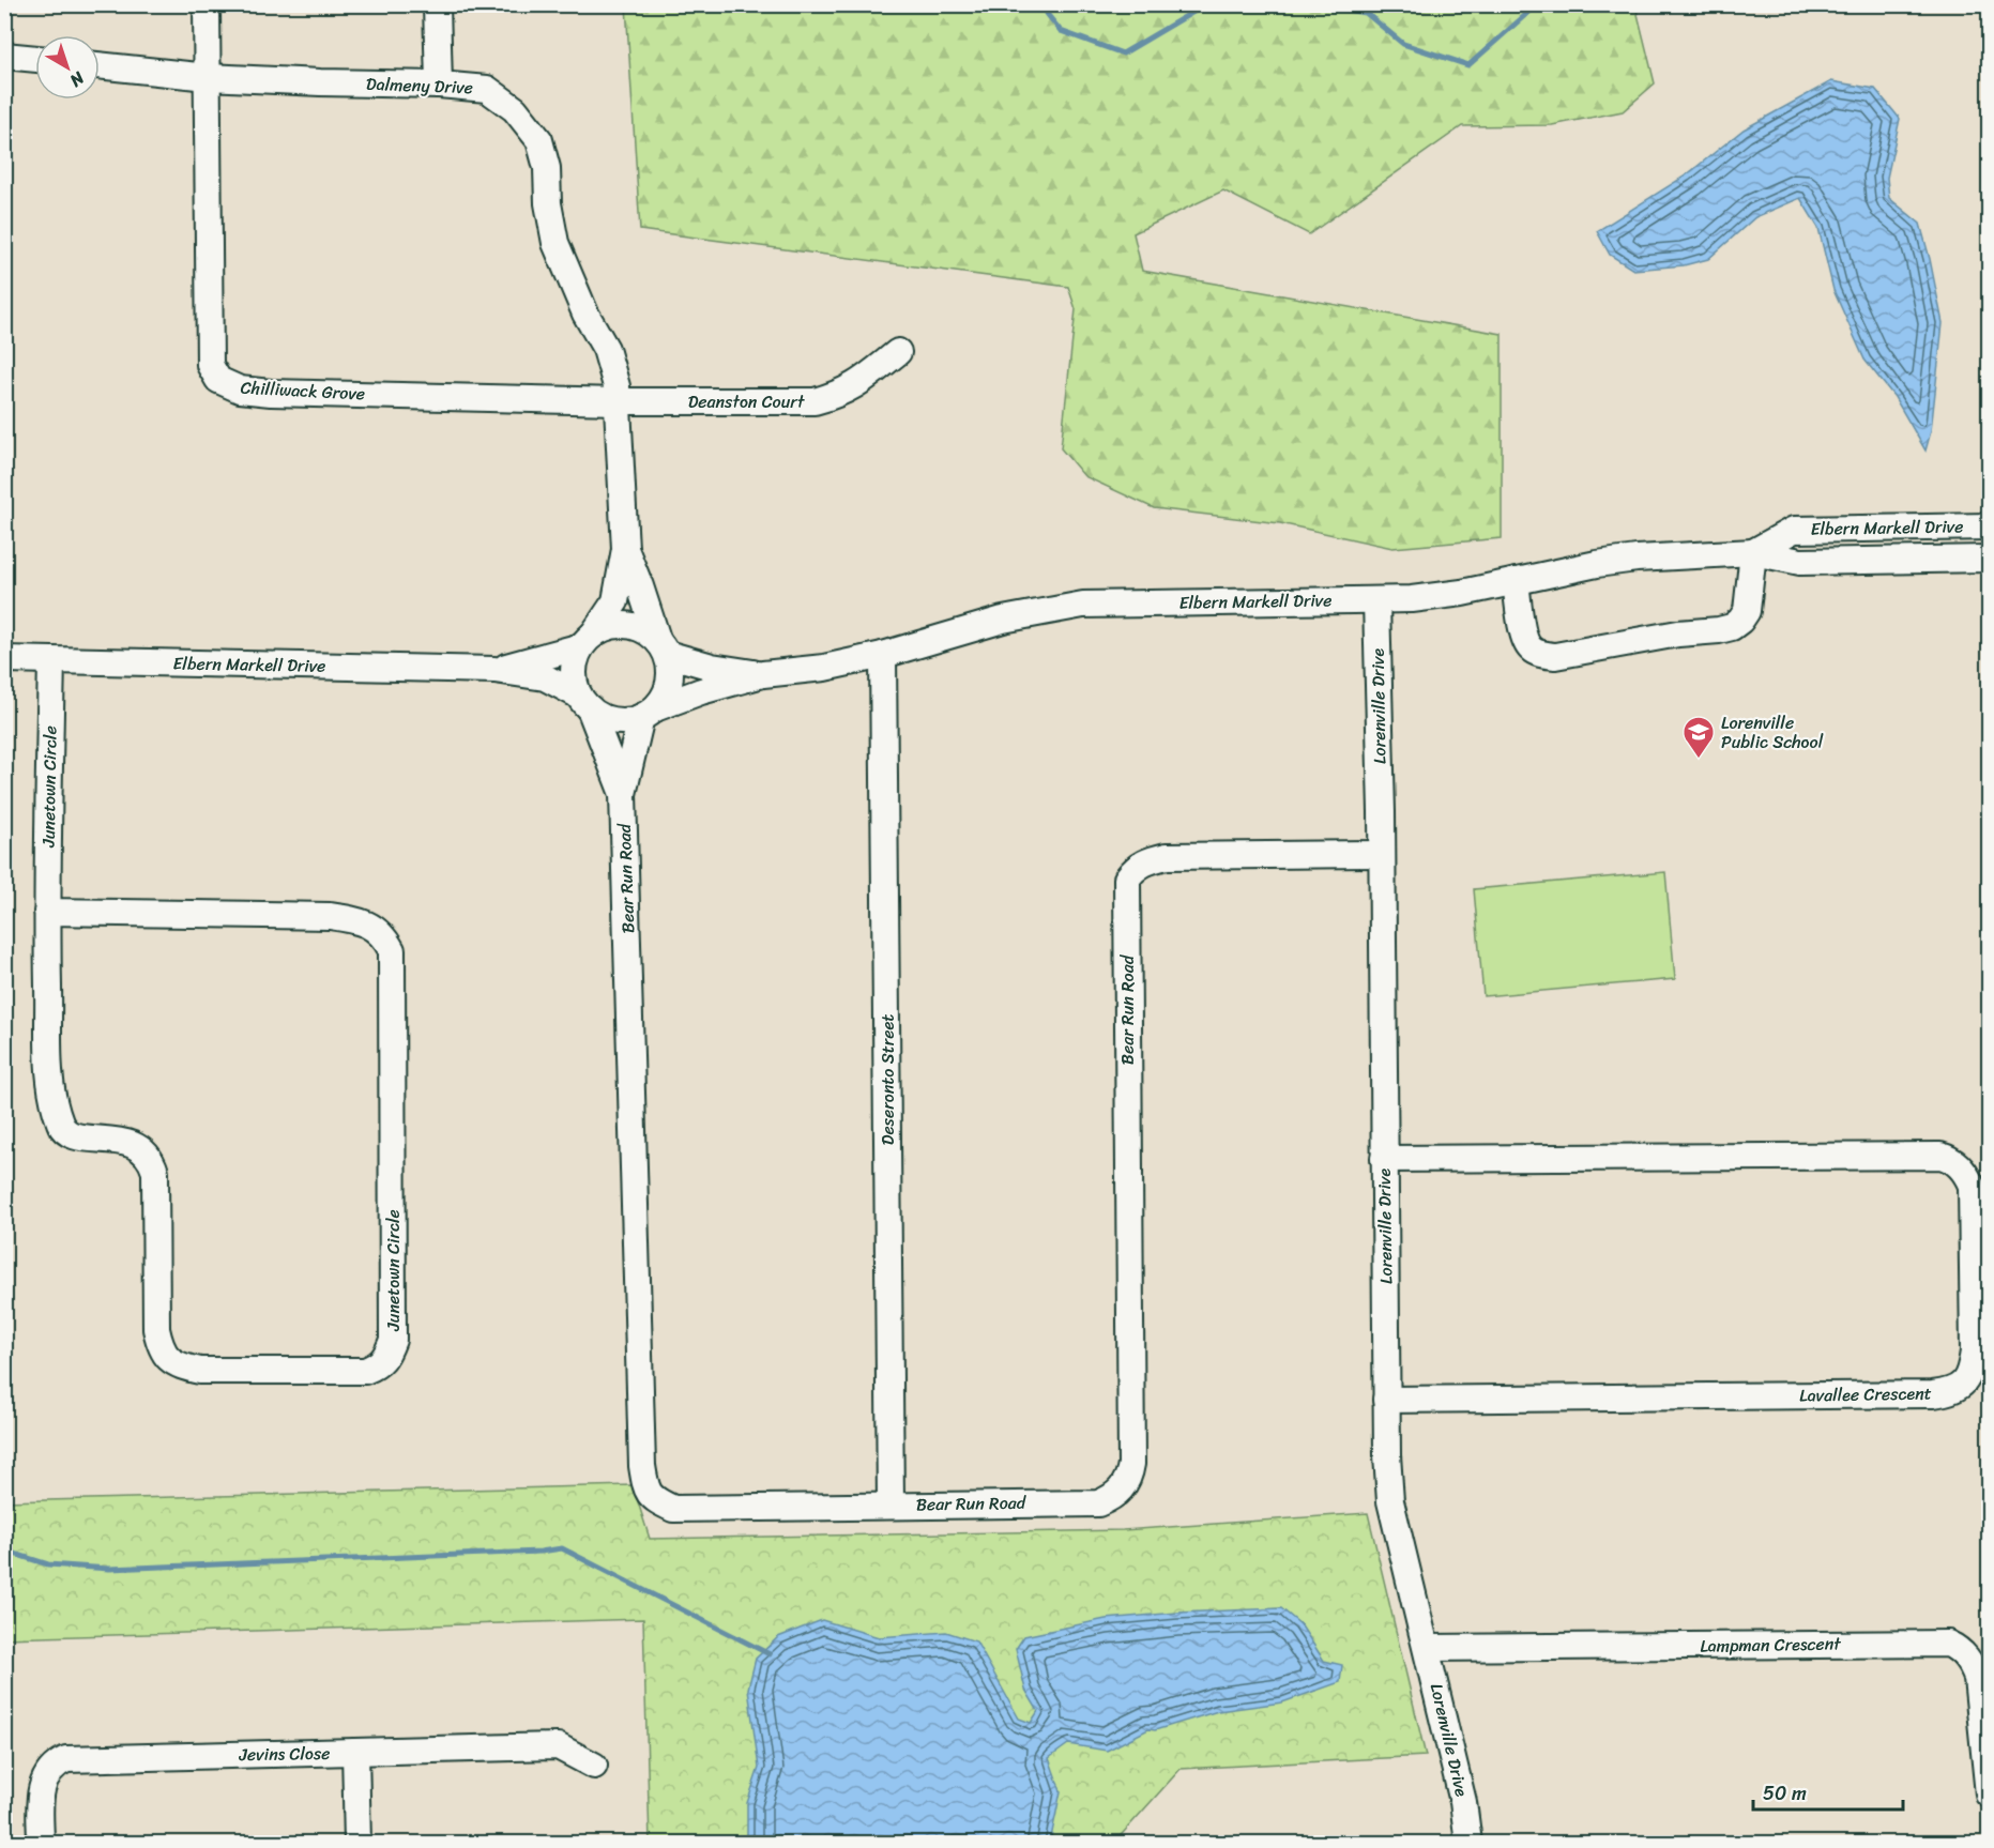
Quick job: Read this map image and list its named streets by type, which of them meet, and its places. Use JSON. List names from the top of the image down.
{
  "streets": {
    "street": [
      "Dalmeny Drive",
      "Chilliwack Grove",
      "Deanston Court",
      "Elbern Markell Drive",
      "Lorenville Drive",
      "Junetown Circle",
      "Bear Run Road",
      "Deseronto Street",
      "Lavallee Crescent",
      "Lampman Crescent",
      "Jevins Close"
    ]
  },
  "crossings": [
    ["Dalmeny Drive", "Chilliwack Grove"],
    ["Dalmeny Drive", "Deanston Court"],
    ["Dalmeny Drive", "Elbern Markell Drive"],
    ["Dalmeny Drive", "Bear Run Road"],
    ["Chilliwack Grove", "Deanston Court"],
    ["Elbern Markell Drive", "Lorenville Drive"],
    ["Elbern Markell Drive", "Junetown Circle"],
    ["Elbern Markell Drive", "Bear Run Road"],
    ["Elbern Markell Drive", "Deseronto Street"],
    ["Lorenville Drive", "Bear Run Road"],
    ["Lorenville Drive", "Lavallee Crescent"],
    ["Lorenville Drive", "Lampman Crescent"],
    ["Bear Run Road", "Deseronto Street"]
  ],
  "places": {
    "school or university": ["Lorenville Public School"]
  },
  "scale_bar": "50 m",
  "north": "bottom right"
}
